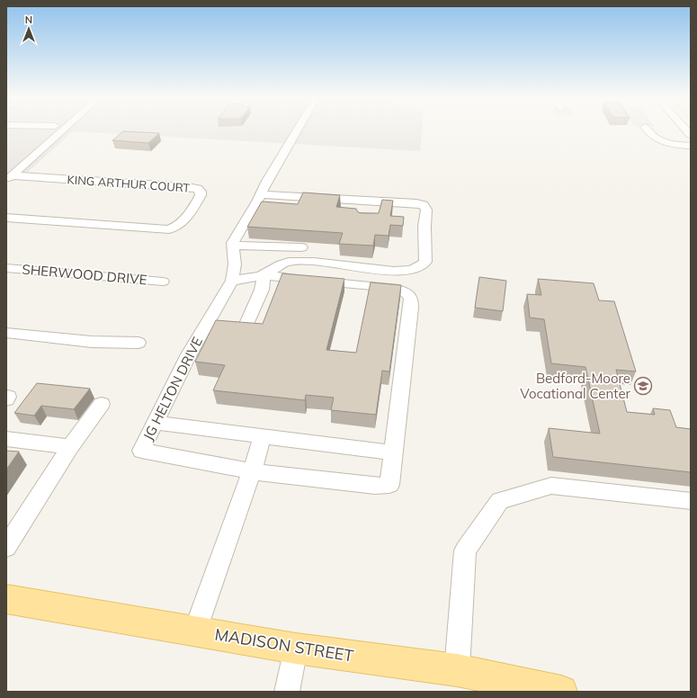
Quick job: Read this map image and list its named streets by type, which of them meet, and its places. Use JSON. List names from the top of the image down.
{
  "streets": {
    "main road": ["MADISON STREET"],
    "street": ["KING ARTHUR COURT", "SHERWOOD DRIVE", "JG HELTON DRIVE"]
  },
  "places": {
    "school or university": ["Bedford-Moore Vocational Center"]
  },
  "north": "top"
}
